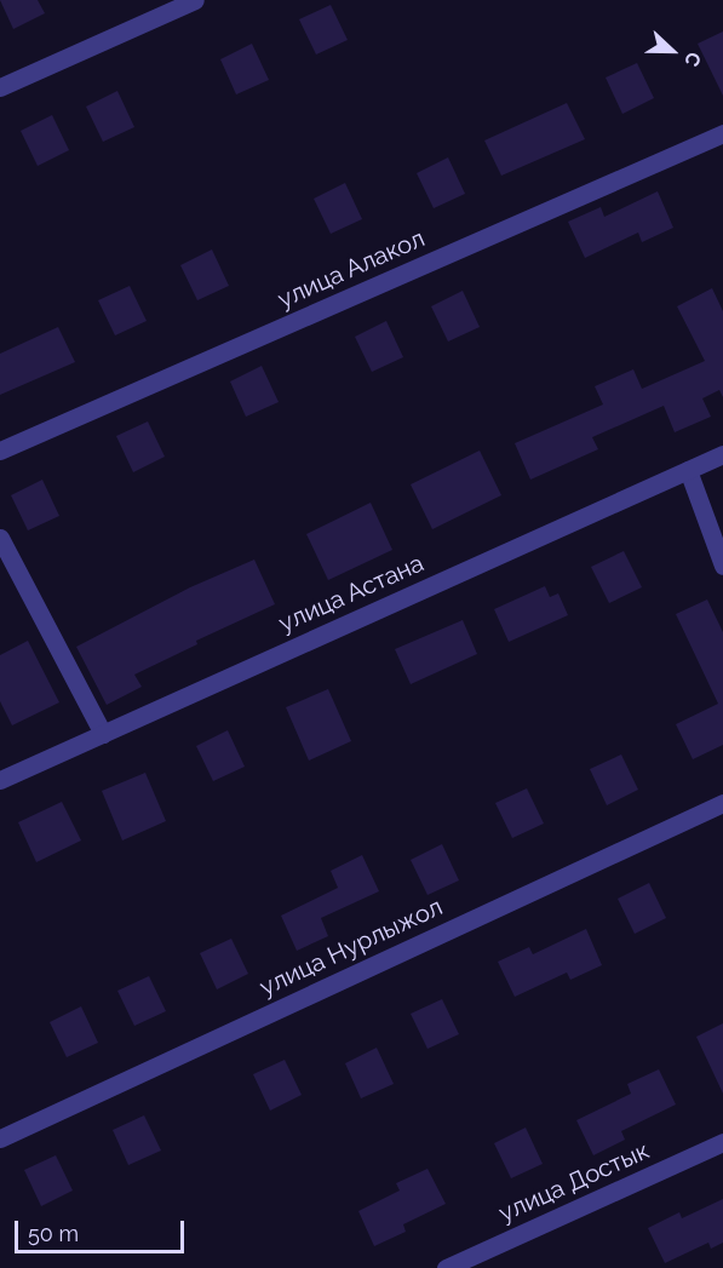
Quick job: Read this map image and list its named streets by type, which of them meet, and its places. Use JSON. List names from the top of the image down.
{
  "streets": {
    "street": [
      "улица Алакол",
      "улица Астана",
      "улица Нурлыжол",
      "улица Достык"
    ]
  },
  "scale_bar": "50 m",
  "north": "right"
}
